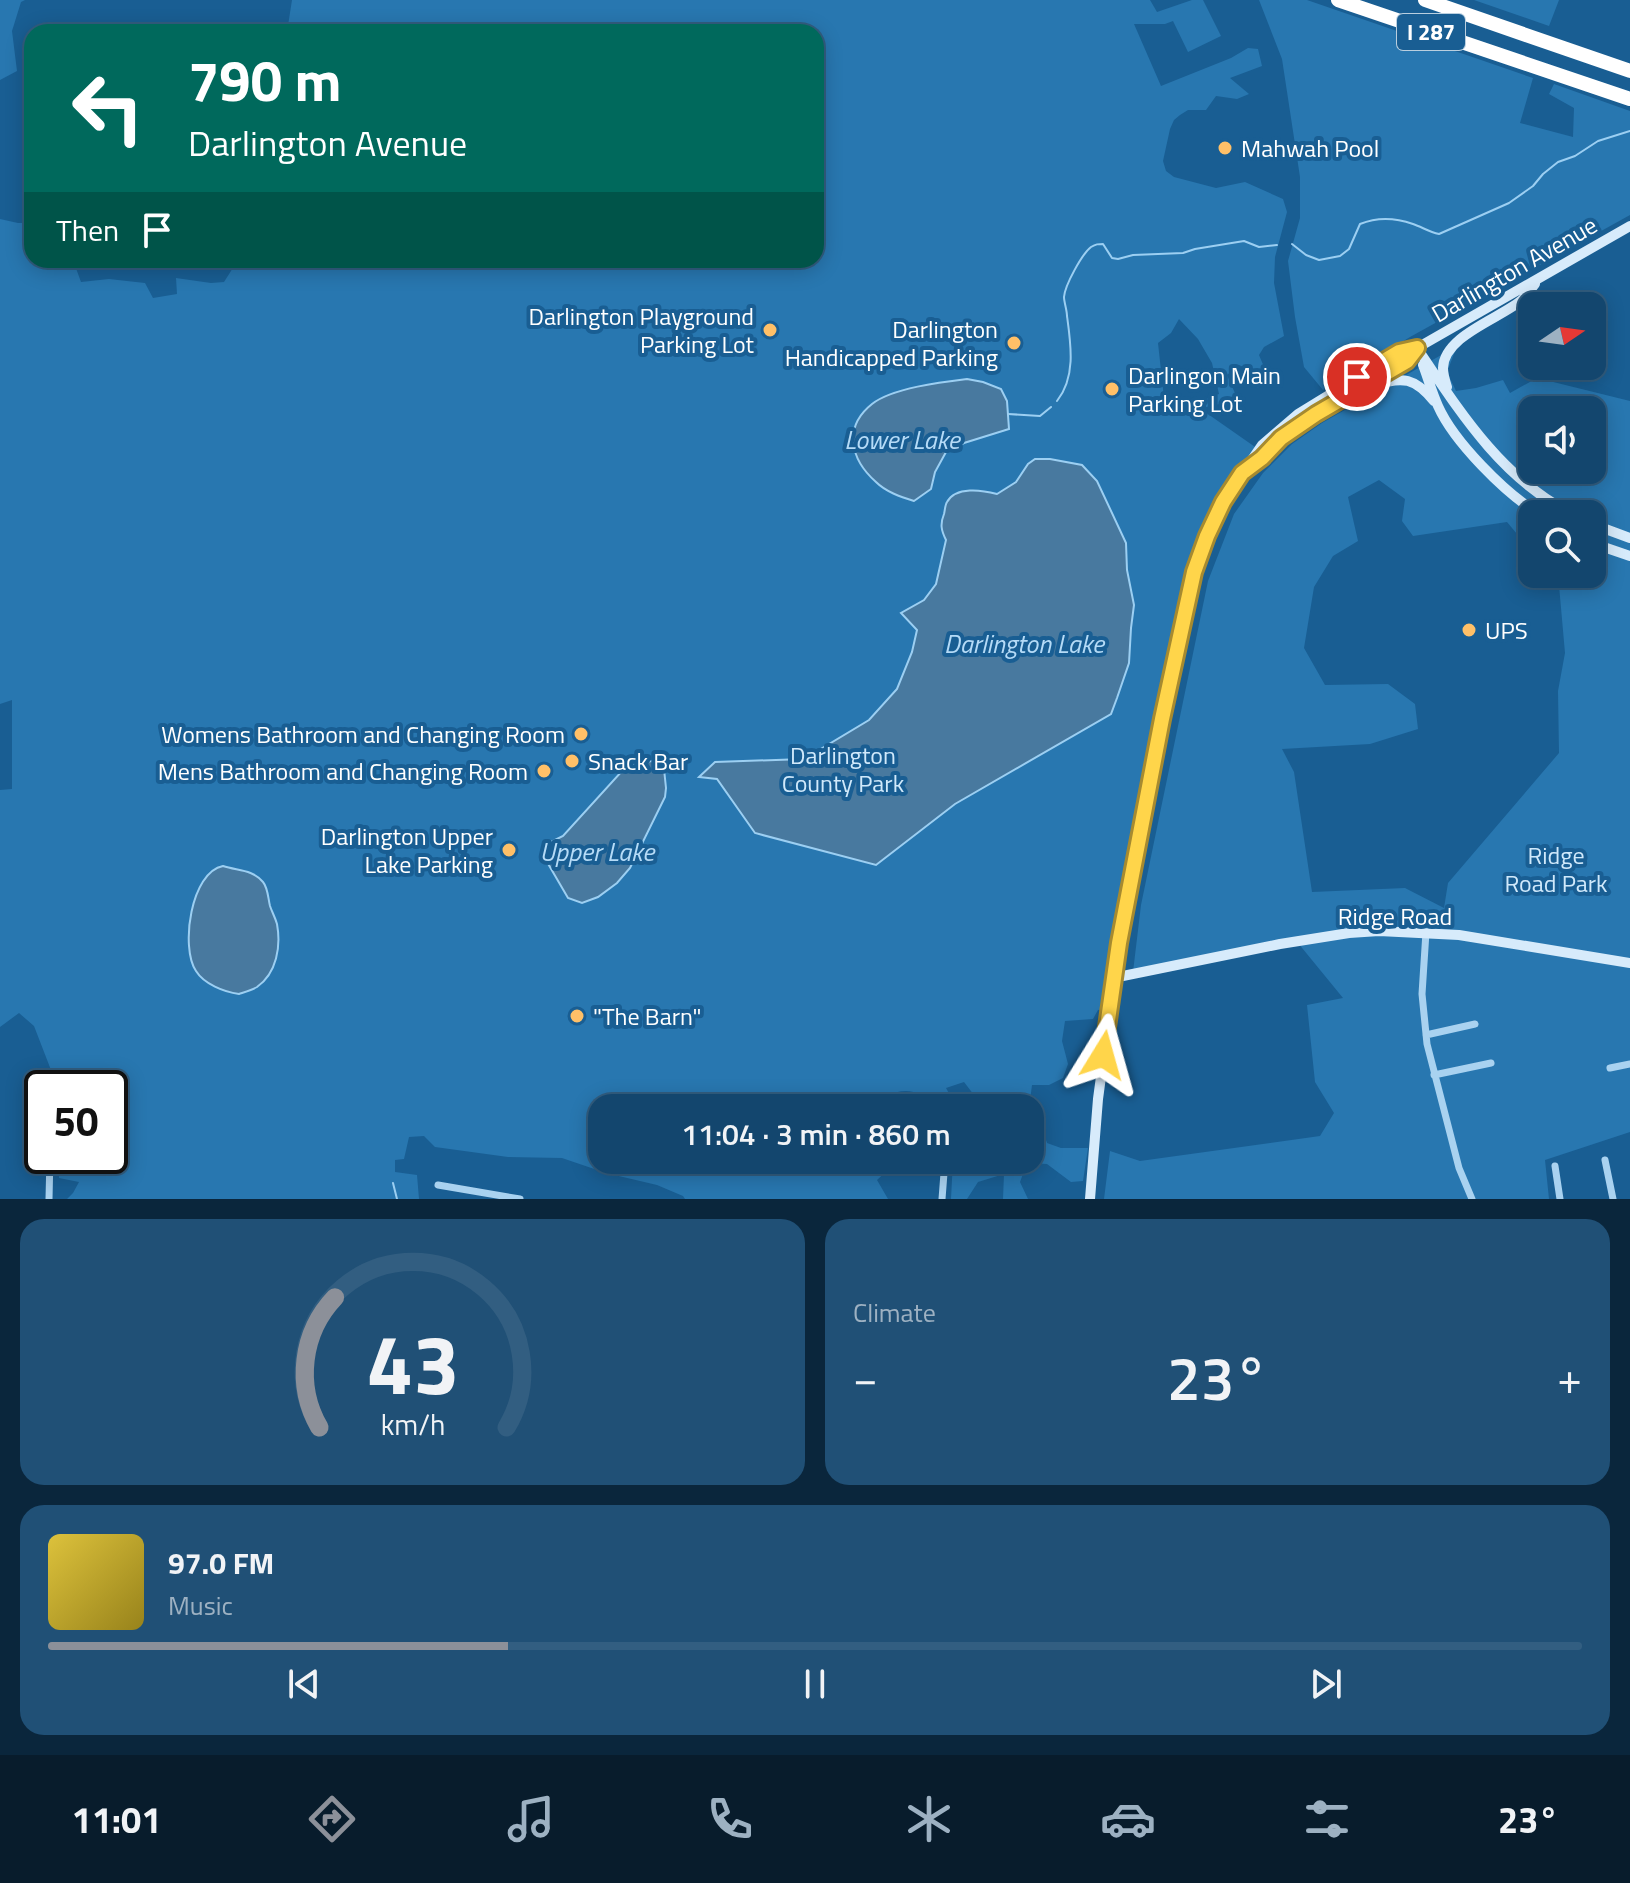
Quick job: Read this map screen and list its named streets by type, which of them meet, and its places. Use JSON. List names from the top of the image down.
{
  "streets": {
    "highway": ["I 287"],
    "main road": ["Darlington Avenue", "Ridge Road"]
  },
  "crossings": [
    ["Darlington Avenue", "Ridge Road"]
  ],
  "water": ["Lower Lake", "Darlington Lake", "Upper Lake"],
  "parks": ["Darlington County Park", "Ridge Road Park"],
  "places": [
    "Mahwah Pool",
    "Darlington Playground Parking Lot",
    "Darlington Handicapped Parking",
    "Darlingon Main Parking Lot",
    "UPS",
    "Womens Bathroom and Changing Room",
    "Snack Bar",
    "Mens Bathroom and Changing Room",
    "Darlington Upper Lake Parking",
    "\"The Barn\""
  ],
  "north": "right",
  "page": {
    "turn": ["790 m", "Darlington Avenue"],
    "then": "Then",
    "limit": "50",
    "trip": "11:04 · 3 min · 860 m",
    "tile": "Climate",
    "heat": ["−", "23°", "+"],
    "song": ["97.0 FM", "Music"],
    "tabs": ["11:01", "23°"],
    "gauge": ["43", "km/h"]
  }
}
